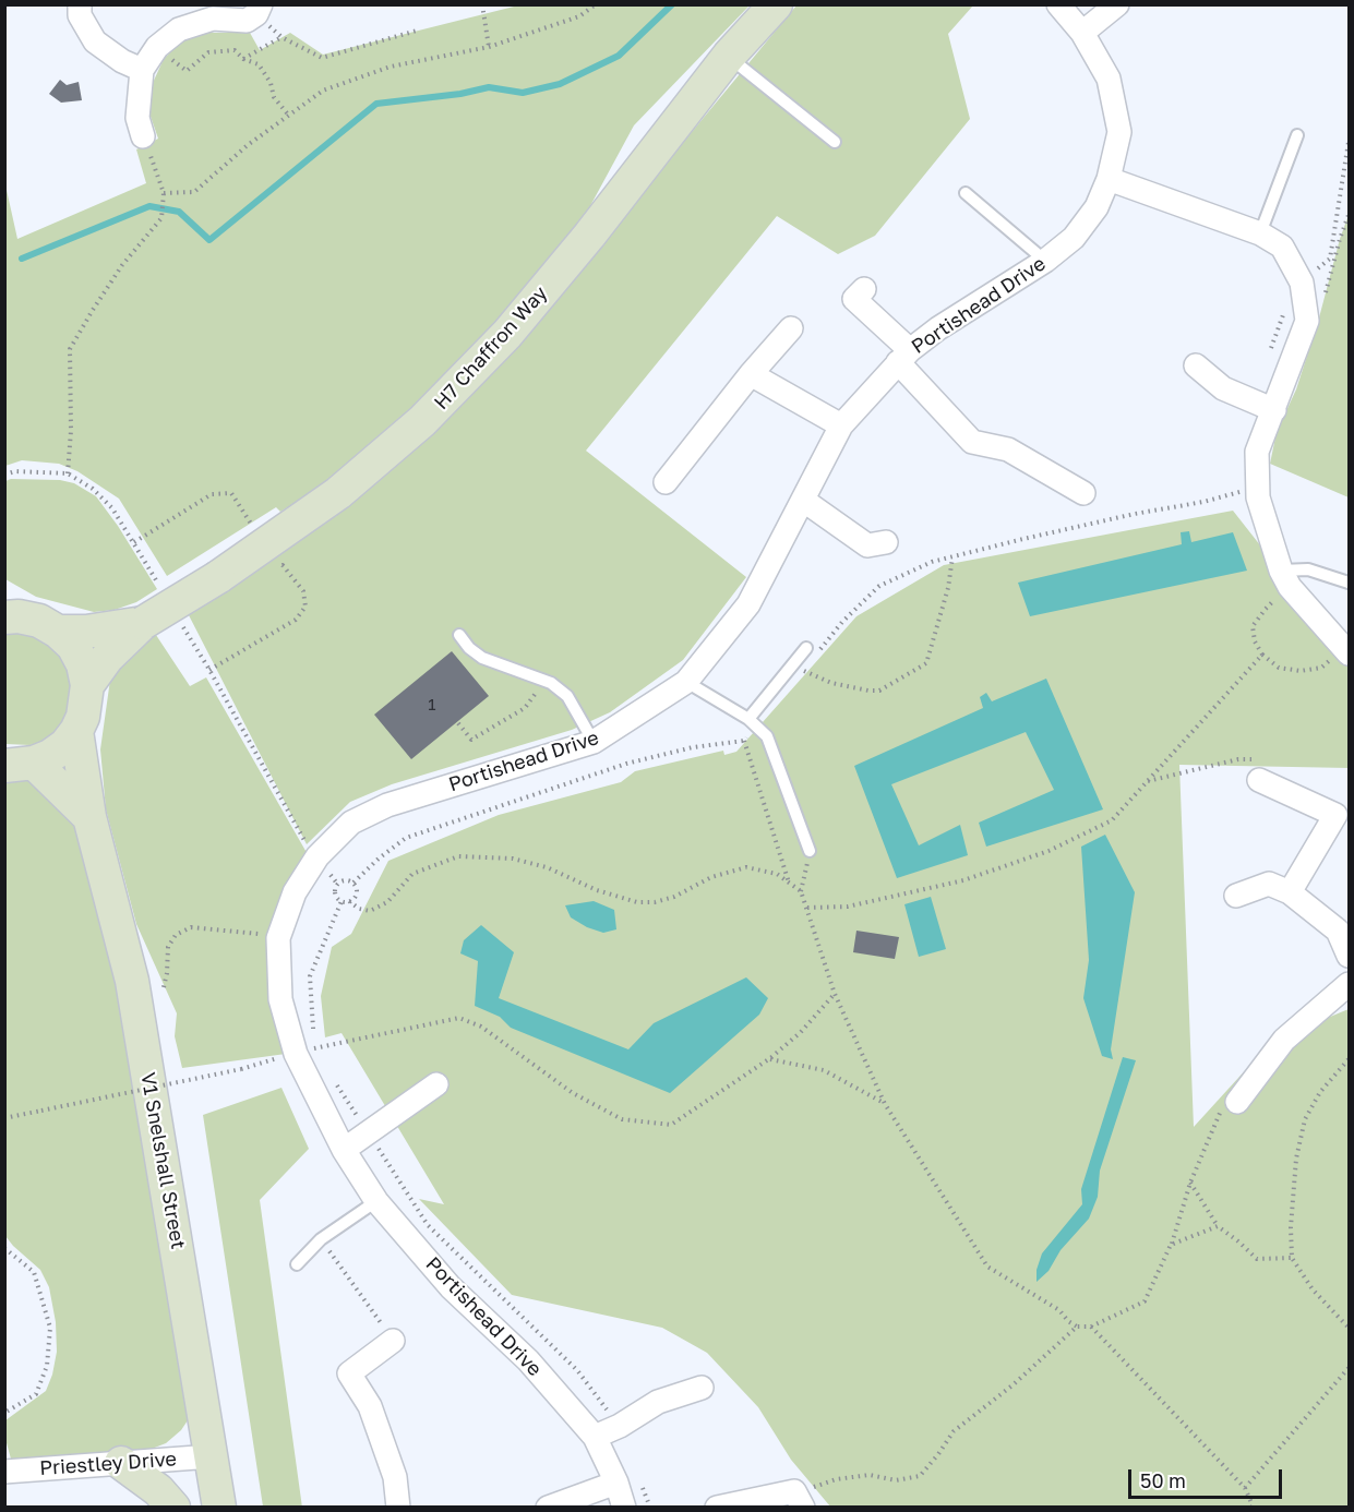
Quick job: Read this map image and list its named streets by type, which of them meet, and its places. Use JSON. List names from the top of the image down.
{
  "streets": {
    "street": [
      "Portishead Drive",
      "H7 Chaffron Way",
      "V1 Snelshall Street",
      "Priestley Drive"
    ]
  },
  "crossings": [
    ["V1 Snelshall Street", "Priestley Drive"]
  ],
  "house_numbers": ["1"],
  "scale_bar": "50 m"
}
